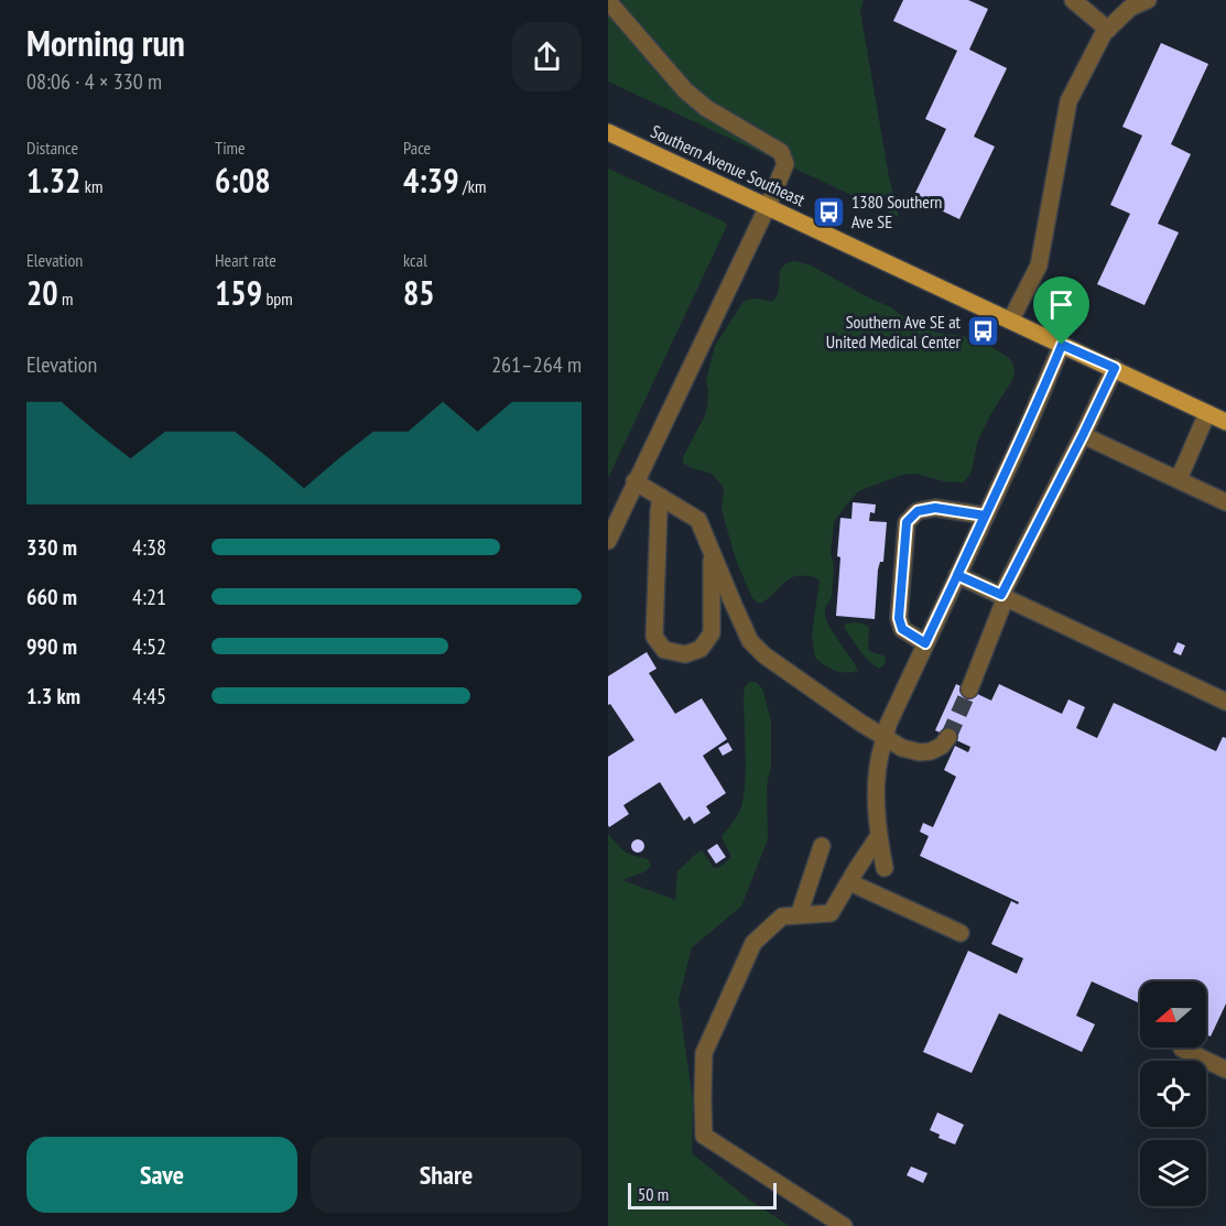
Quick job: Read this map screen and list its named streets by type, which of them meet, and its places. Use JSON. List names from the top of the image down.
{
  "streets": {
    "main road": ["Southern Avenue Southeast"]
  },
  "places": {
    "bus stop": ["1380 Southern Ave SE", "Southern Ave SE at United Medical Center"]
  },
  "scale_bar": "50 m",
  "north": "left",
  "page": {
    "heading": ["Morning run", "08:06 · 4 × 330 m"],
    "stats": [
      ["Distance", "1.32 km"],
      ["Time", "6:08"],
      ["Pace", "4:39 /km"],
      ["Elevation", "20 m"],
      ["Heart rate", "159 bpm"],
      ["kcal", "85"]
    ],
    "chart": ["Elevation", "261–264 m"],
    "list": [
      {
        "name": "330 m",
        "note": "4:38"
      },
      {
        "name": "660 m",
        "note": "4:21"
      },
      {
        "name": "990 m",
        "note": "4:52"
      },
      {
        "name": "1.3 km",
        "note": "4:45"
      }
    ],
    "buttons": ["Save", "Share"],
    "scale": "50 m"
  }
}
